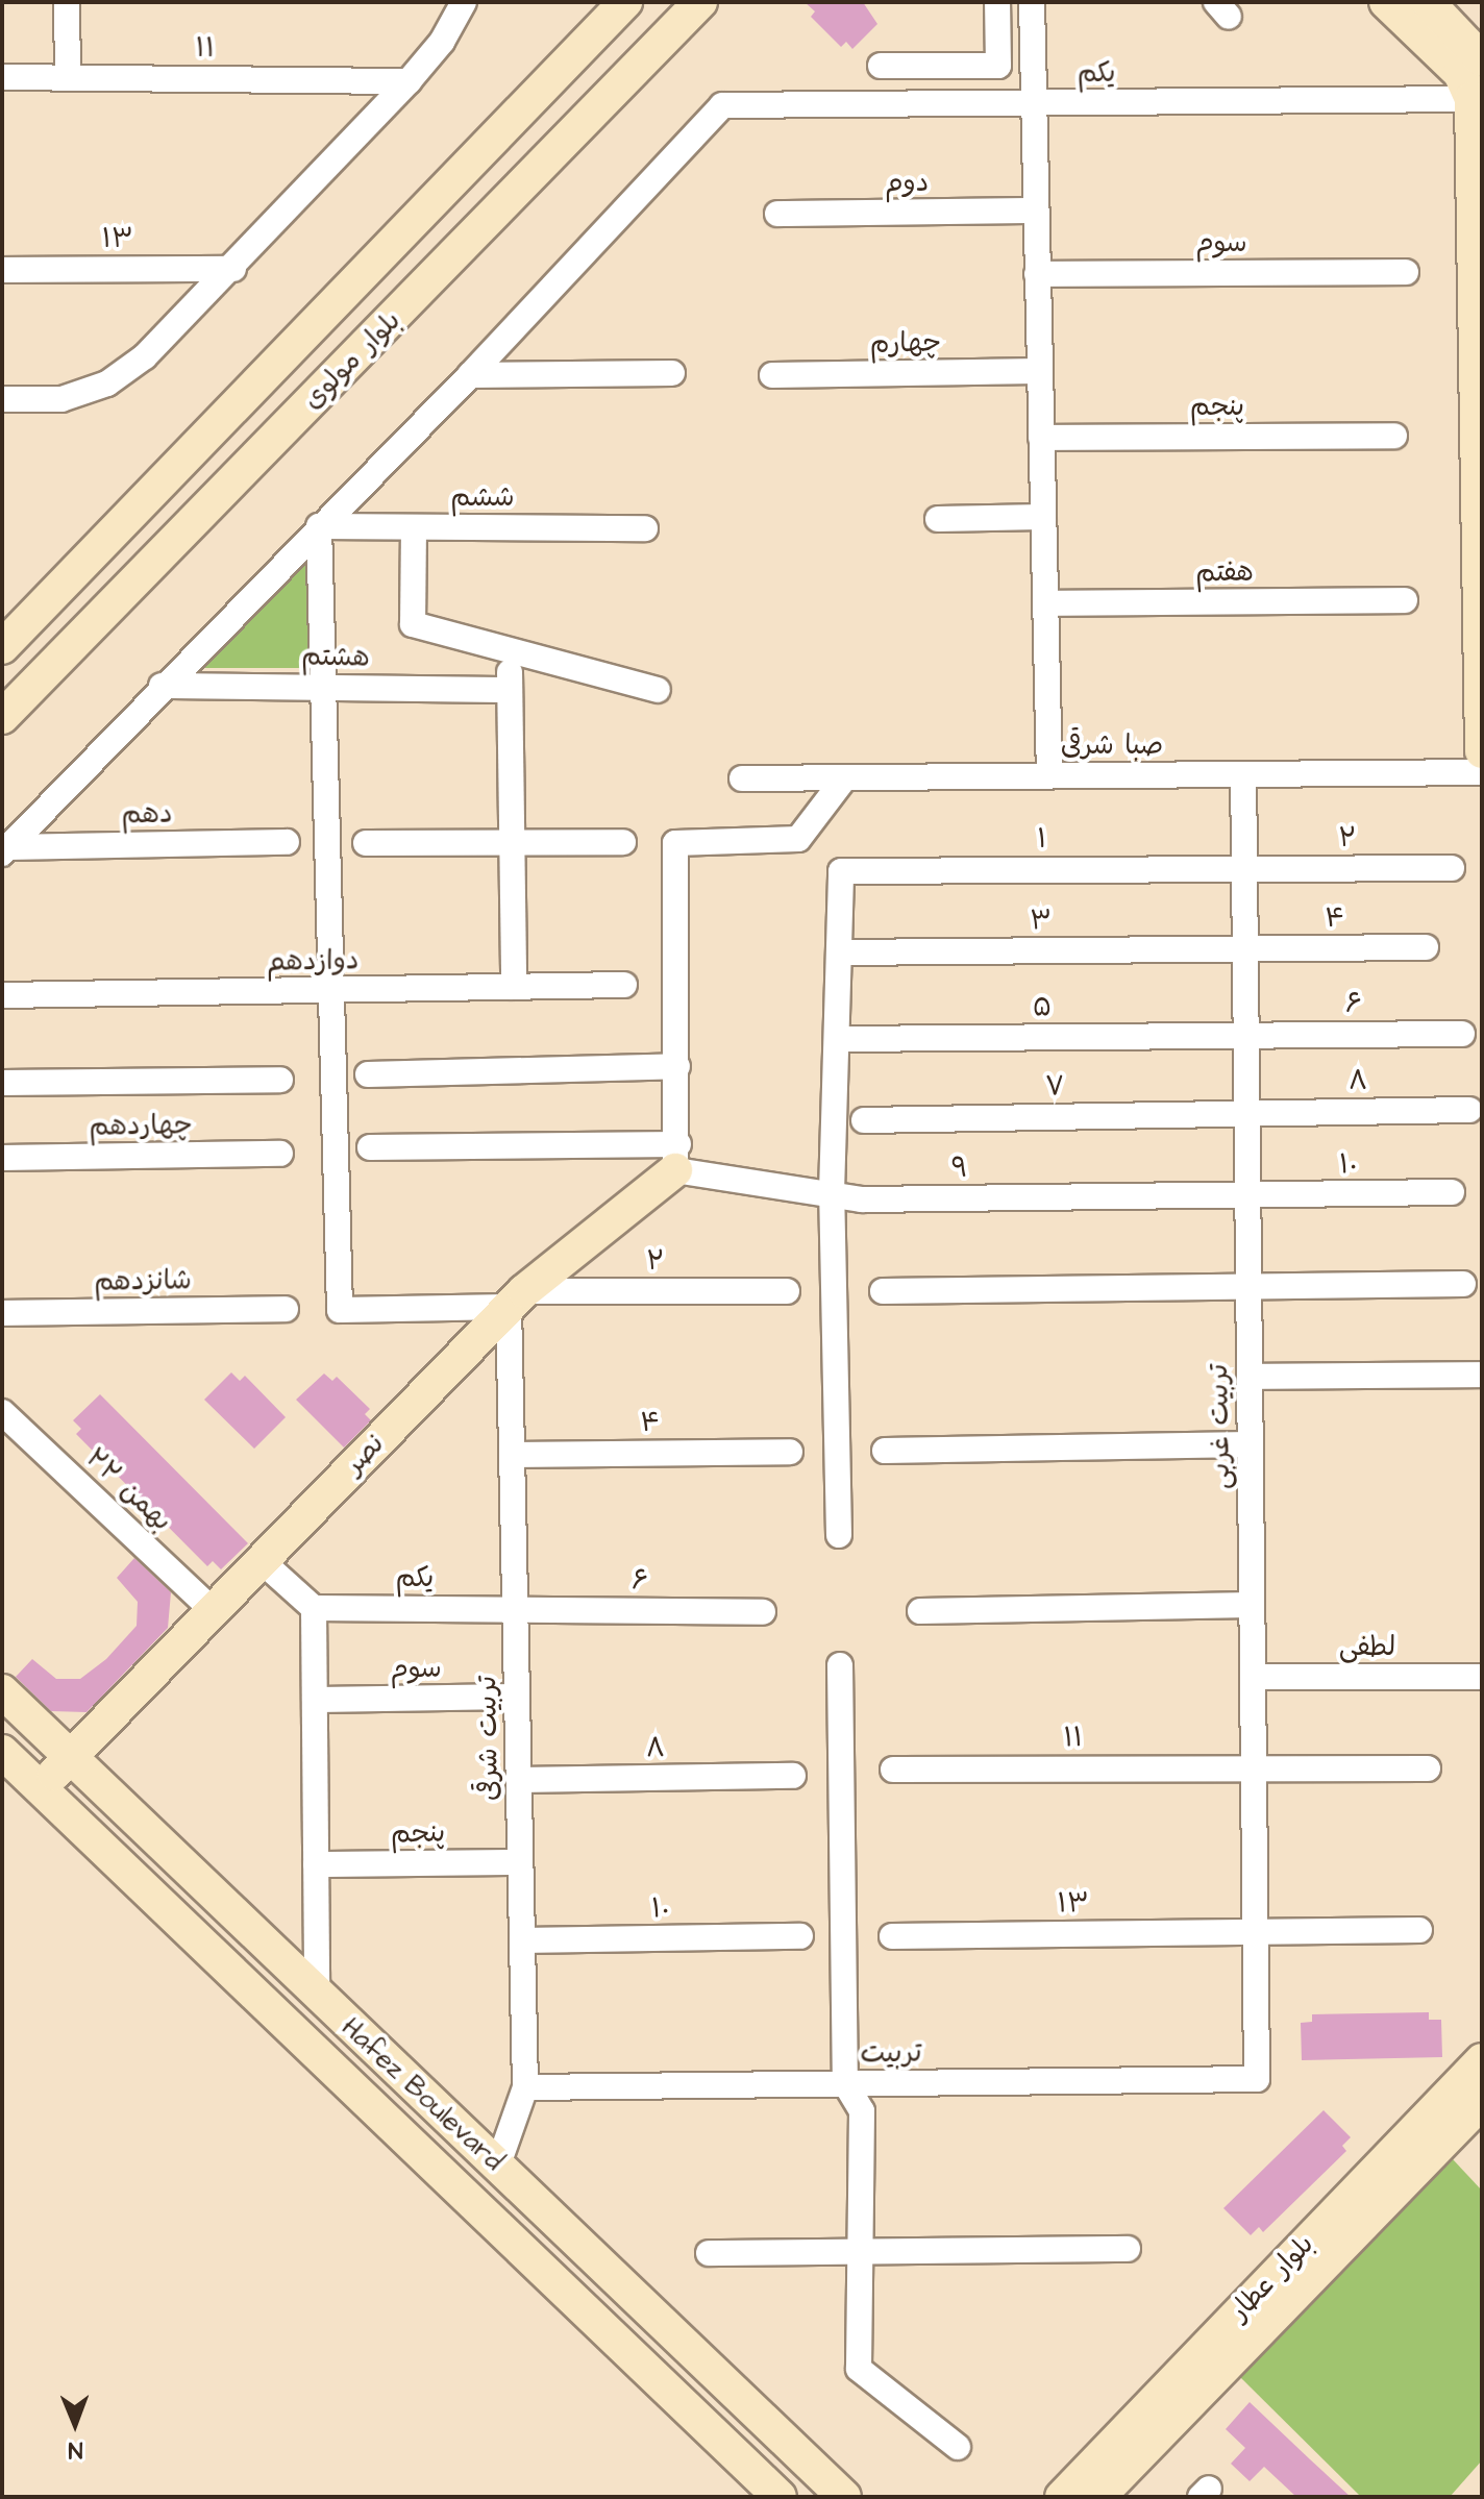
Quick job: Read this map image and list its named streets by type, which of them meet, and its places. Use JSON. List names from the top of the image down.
{
  "streets": {
    "street": [
      "۱۱",
      "یکم",
      "دوم",
      "۱۳",
      "سوم",
      "چهارم",
      "بلوار مولوی",
      "پنجم",
      "ششم",
      "هفتم",
      "هشتم",
      "صبا شرقی",
      "دهم",
      "۲",
      "۱",
      "۴",
      "۳",
      "دوازدهم",
      "۶",
      "۵",
      "۸",
      "۷",
      "چهاردهم",
      "۱۰",
      "۹",
      "شانزدهم",
      "تربیت غربی",
      "نصر",
      "۲۲ بهمن",
      "لطفی",
      "تربیت شرقی",
      "تربیت",
      "Hafez Boulevard",
      "بلوار عطار"
    ]
  },
  "crossings": [
    ["۱۱", "تربیت غربی"],
    ["یکم", "۶"],
    ["یکم", "تربیت شرقی"],
    ["۱۳", "تربیت غربی"],
    ["سوم", "تربیت شرقی"],
    ["پنجم", "تربیت شرقی"],
    ["صبا شرقی", "تربیت غربی"],
    ["۲", "۱"],
    ["۲", "دوازدهم"],
    ["۲", "تربیت غربی"],
    ["۲", "نصر"],
    ["۲", "تربیت شرقی"],
    ["۱", "۳"],
    ["۱", "تربیت غربی"],
    ["۴", "۳"],
    ["۴", "تربیت غربی"],
    ["۴", "تربیت شرقی"],
    ["۳", "تربیت غربی"],
    ["۶", "۵"],
    ["۶", "تربیت غربی"],
    ["۶", "تربیت شرقی"],
    ["۵", "تربیت غربی"],
    ["۸", "۷"],
    ["۸", "تربیت غربی"],
    ["۸", "تربیت شرقی"],
    ["۷", "تربیت غربی"],
    ["۱۰", "۹"],
    ["۱۰", "تربیت غربی"],
    ["۱۰", "تربیت شرقی"],
    ["۹", "تربیت غربی"],
    ["۹", "نصر"],
    ["تربیت غربی", "لطفی"],
    ["تربیت غربی", "تربیت"],
    ["نصر", "۲۲ بهمن"],
    ["نصر", "تربیت شرقی"],
    ["نصر", "Hafez Boulevard"],
    ["تربیت شرقی", "تربیت"],
    ["تربیت شرقی", "Hafez Boulevard"]
  ],
  "north": "bottom"
}
